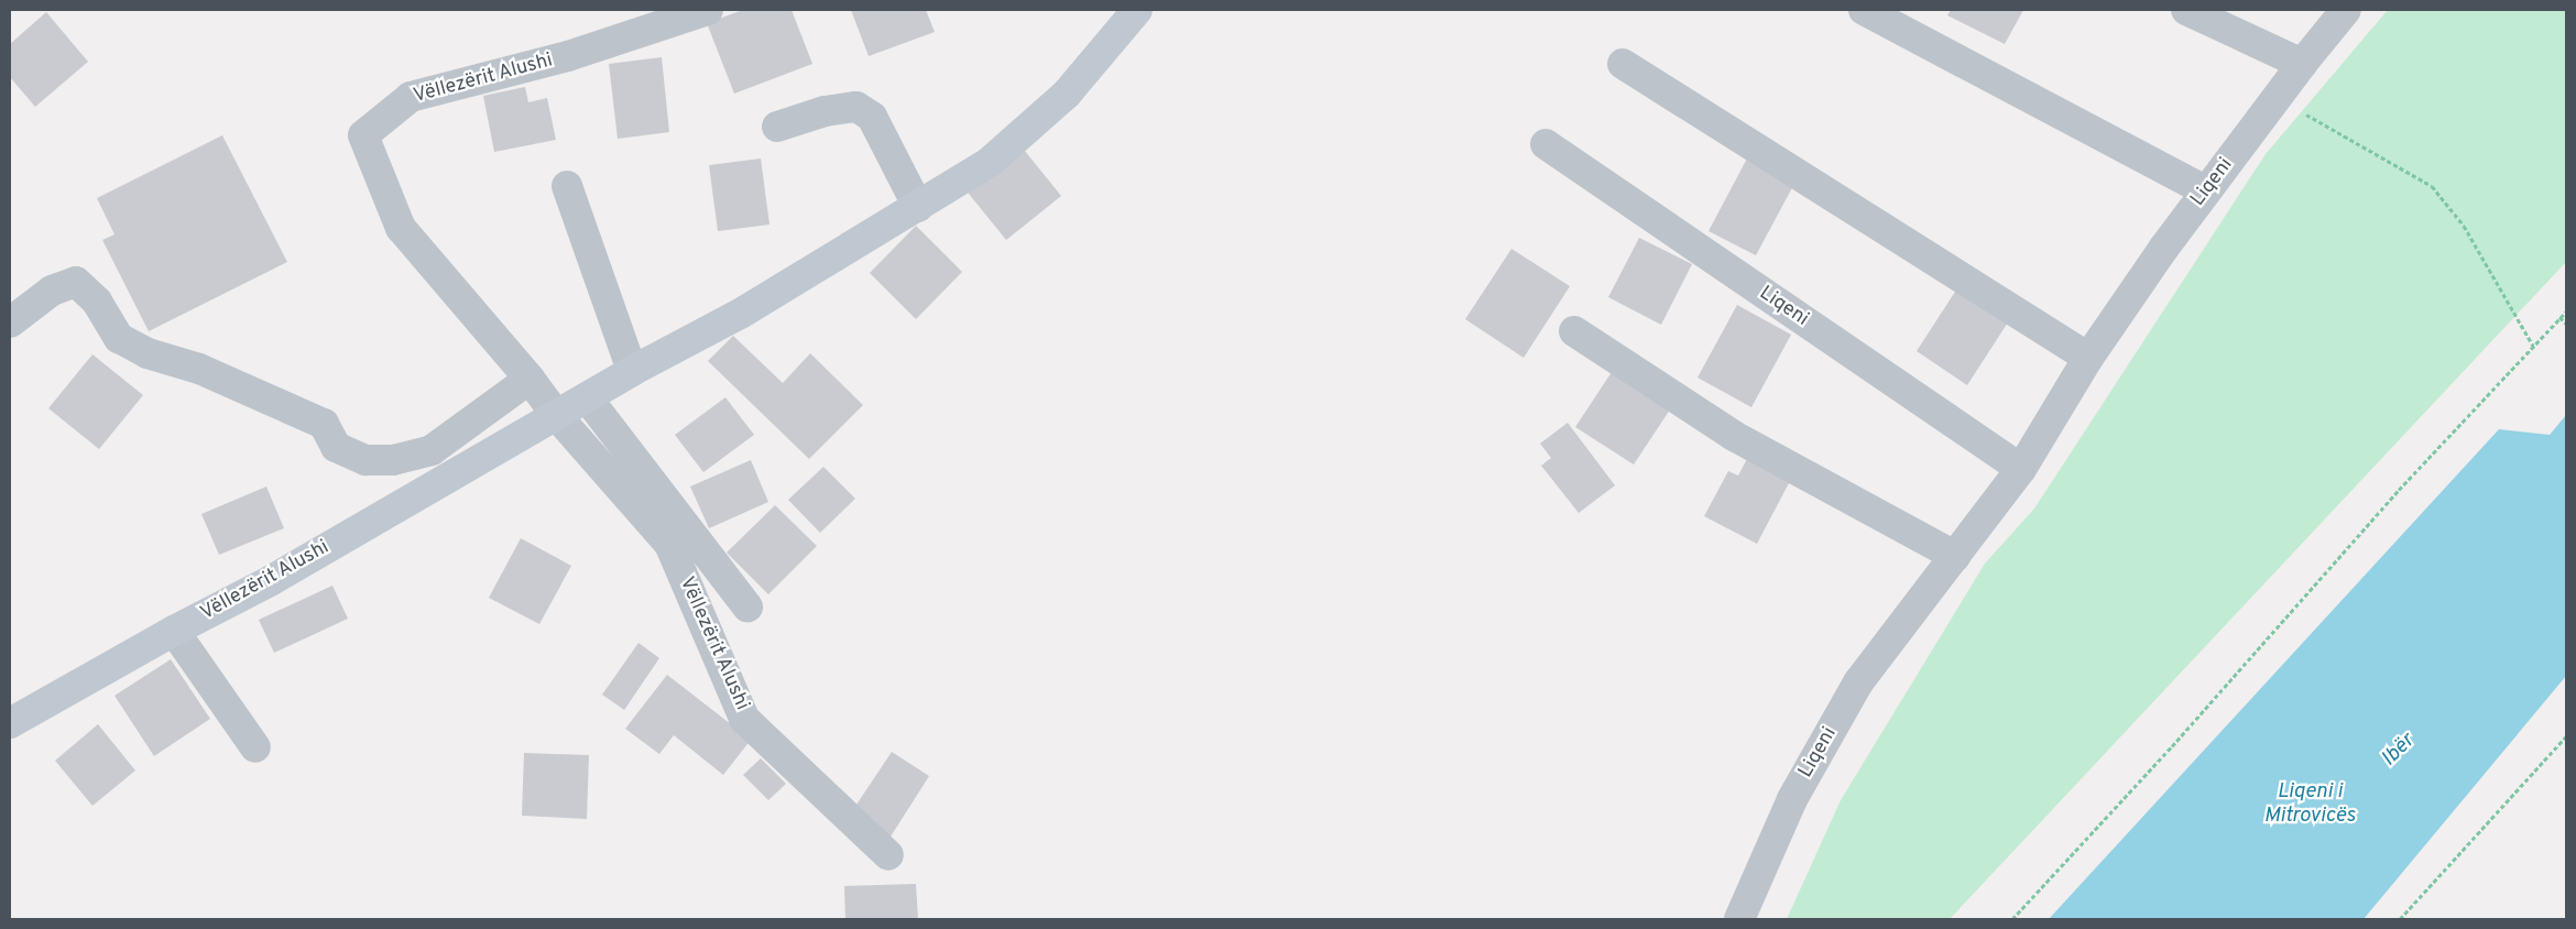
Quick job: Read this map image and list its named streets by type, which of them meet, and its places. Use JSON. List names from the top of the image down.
{
  "streets": {
    "main road": ["Vëllezërit Alushi"],
    "street": ["Liqeni"]
  },
  "water": ["Ibër", "Liqeni i Mitrovicës"]
}
